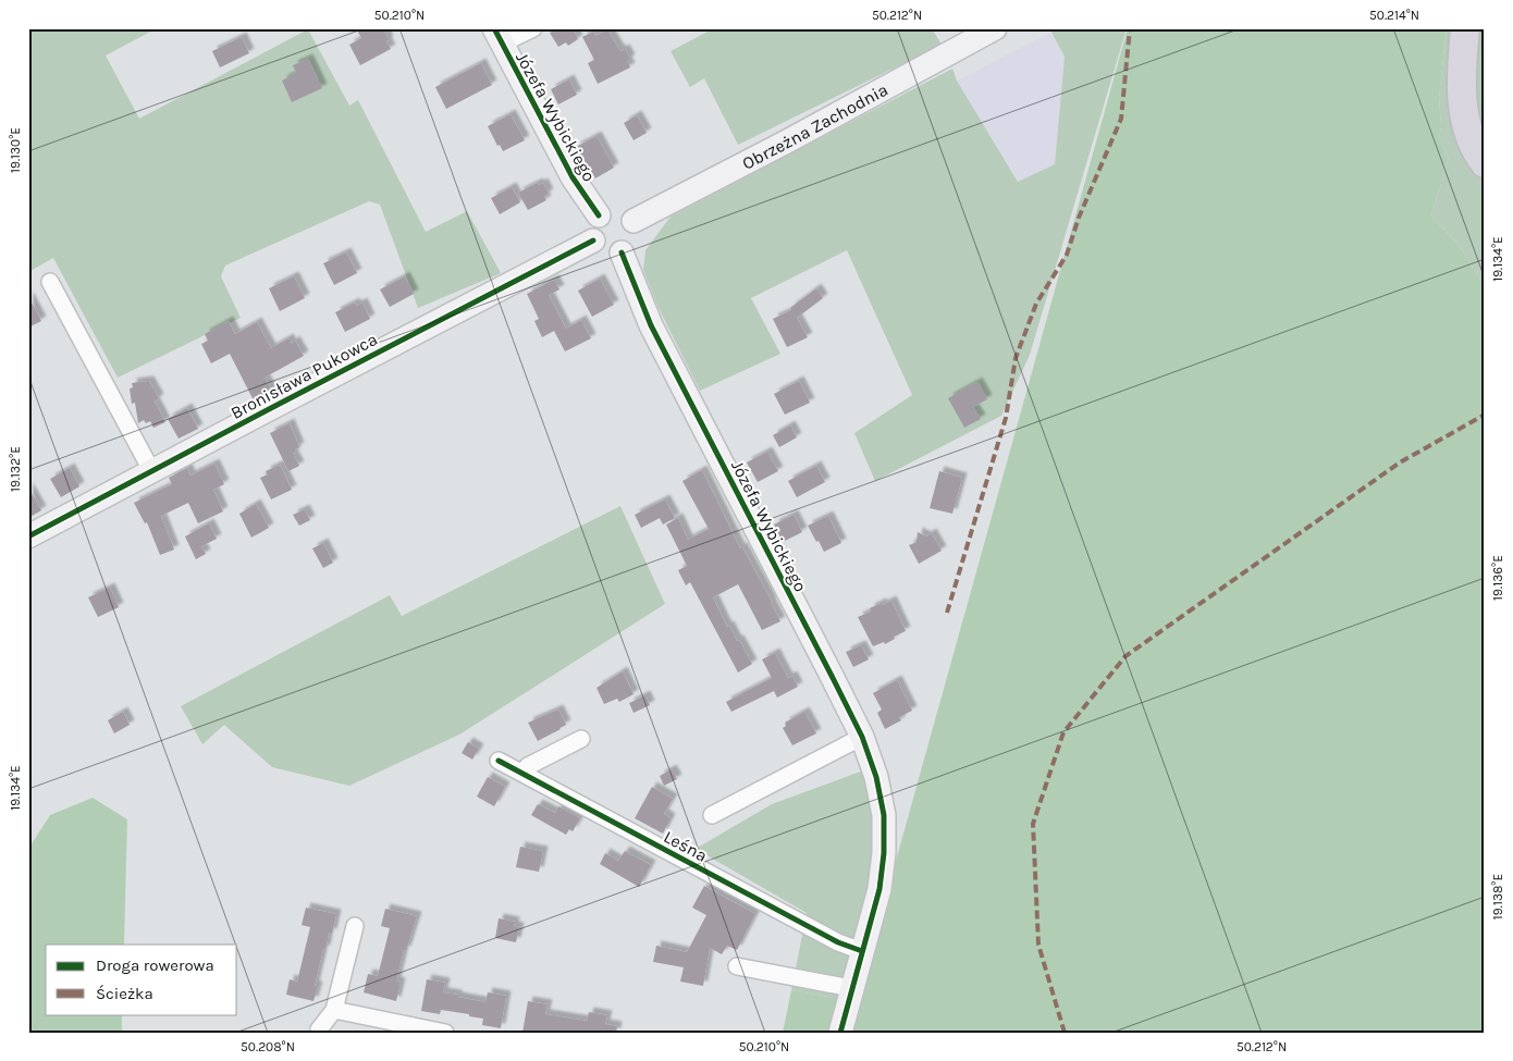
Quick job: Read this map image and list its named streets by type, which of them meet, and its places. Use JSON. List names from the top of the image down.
{
  "streets": {
    "street": [
      "Józefa Wybickiego",
      "Obrzeżna Zachodnia",
      "Bronisława Pukowca",
      "Leśna"
    ]
  },
  "crossings": [
    ["Józefa Wybickiego", "Obrzeżna Zachodnia"],
    ["Józefa Wybickiego", "Bronisława Pukowca"],
    ["Józefa Wybickiego", "Leśna"],
    ["Obrzeżna Zachodnia", "Bronisława Pukowca"]
  ],
  "legend": ["Droga rowerowa", "Ścieżka"],
  "coordinates": [
    "50.210°N",
    "50.212°N",
    "50.214°N",
    "19.130°E",
    "19.134°E",
    "19.132°E",
    "19.136°E",
    "19.138°E",
    "50.208°N"
  ]
}
